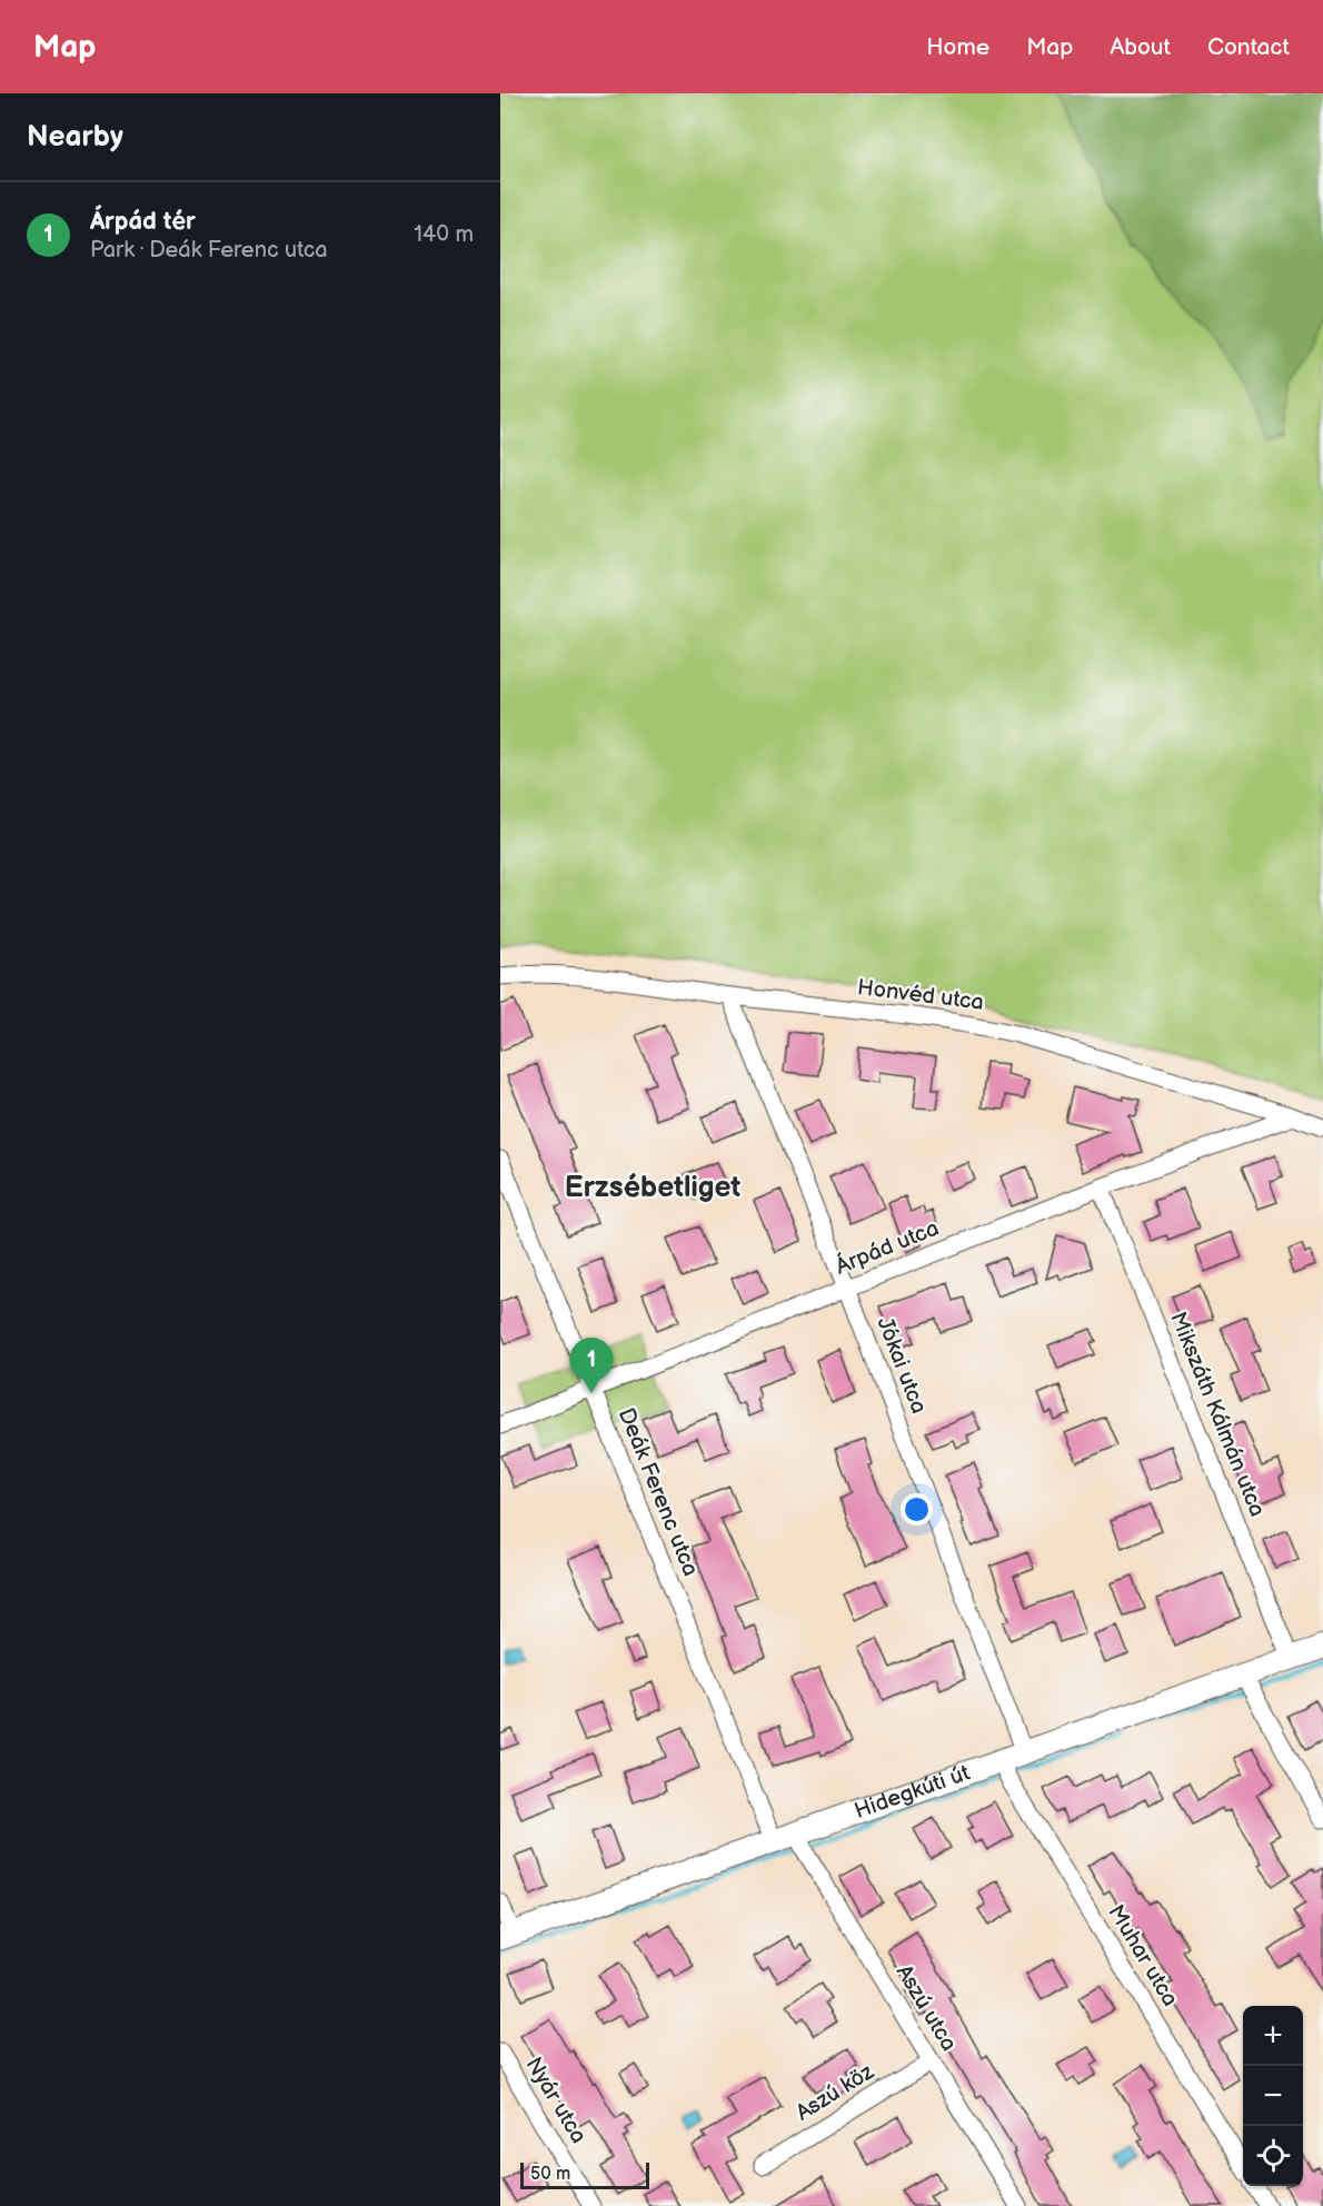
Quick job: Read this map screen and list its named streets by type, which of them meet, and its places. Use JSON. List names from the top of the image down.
{
  "streets": {
    "main road": ["Hidegkúti út"],
    "street": [
      "Honvéd utca",
      "Árpád utca",
      "Jókai utca",
      "Mikszáth Kálmán utca",
      "Deák Ferenc utca",
      "Muhar utca",
      "Aszú utca",
      "Aszú köz",
      "Nyár utca"
    ]
  },
  "crossings": [
    ["Honvéd utca", "Árpád utca"],
    ["Honvéd utca", "Jókai utca"],
    ["Árpád utca", "Jókai utca"],
    ["Árpád utca", "Mikszáth Kálmán utca"],
    ["Árpád utca", "Deák Ferenc utca"],
    ["Jókai utca", "Hidegkúti út"],
    ["Mikszáth Kálmán utca", "Hidegkúti út"],
    ["Deák Ferenc utca", "Hidegkúti út"],
    ["Hidegkúti út", "Muhar utca"],
    ["Hidegkúti út", "Aszú utca"],
    ["Aszú utca", "Aszú köz"]
  ],
  "districts": ["Erzsébetliget"],
  "scale_bar": "50 m",
  "page": {
    "header": "Map",
    "nav": [
      "Home",
      "Map",
      "About",
      "Contact"
    ],
    "heading": "Nearby",
    "list": [
      {
        "mark": "1",
        "name": "Árpád tér",
        "note": "Park · Deák Ferenc utca",
        "value": "140 m"
      }
    ],
    "pins": "1",
    "map_buttons": ["+", "−"],
    "scale": "50 m"
  }
}
